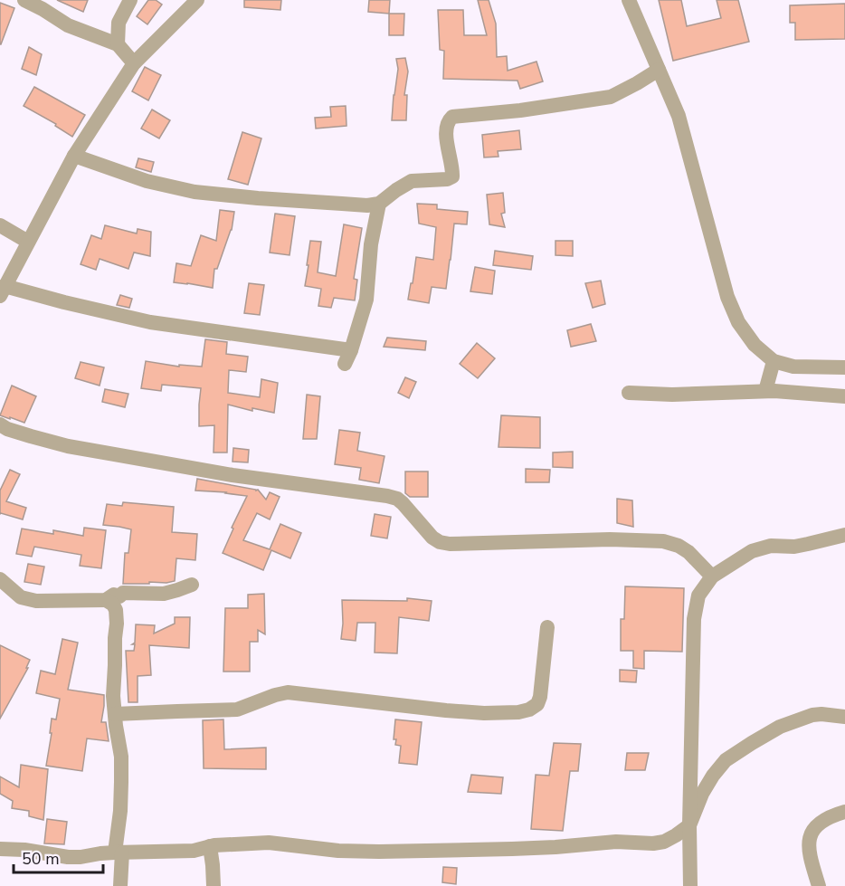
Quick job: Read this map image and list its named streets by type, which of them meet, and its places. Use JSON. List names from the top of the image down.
{
  "scale_bar": "50 m"
}
